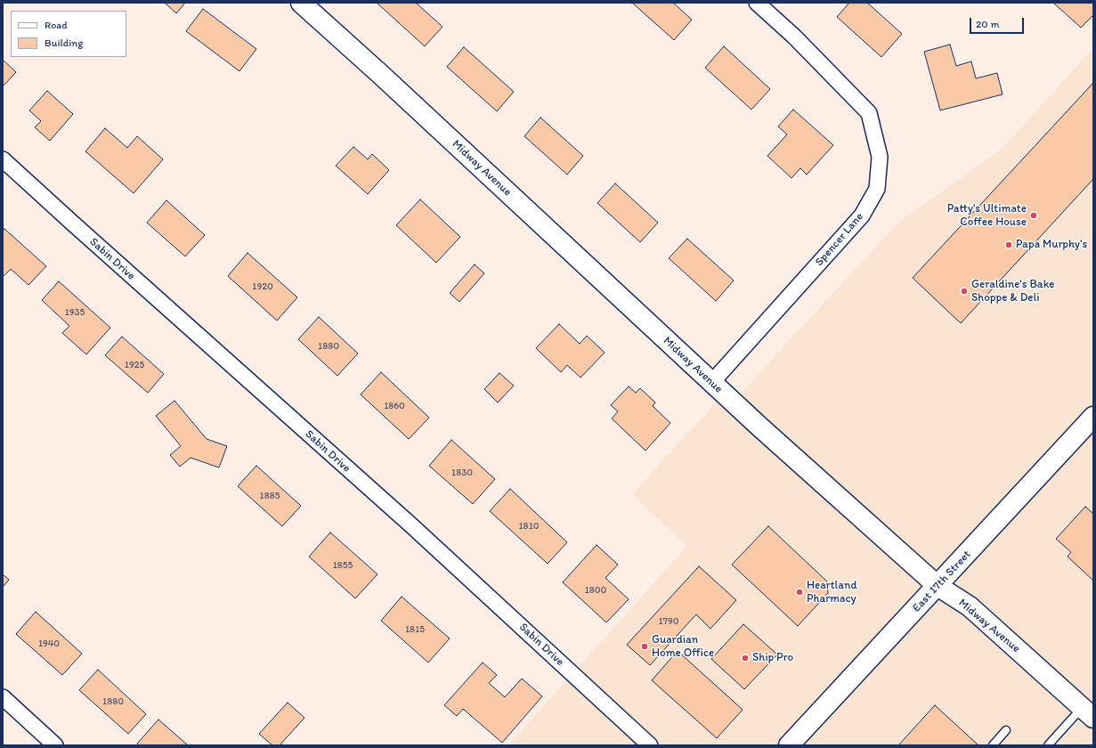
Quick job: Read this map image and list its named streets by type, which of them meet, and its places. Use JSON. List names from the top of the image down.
{
  "streets": {
    "street": [
      "Midway Avenue",
      "Spencer Lane",
      "Sabin Drive",
      "East 17th Street"
    ]
  },
  "crossings": [
    ["Midway Avenue", "Spencer Lane"],
    ["Midway Avenue", "East 17th Street"]
  ],
  "places": [
    "Patty's Ultimate Coffee House",
    "Papa Murphy's",
    "Geraldine's Bake Shoppe & Deli",
    "Heartland Pharmacy",
    "Guardian Home Office",
    "Ship Pro"
  ],
  "house_numbers": [
    "1920",
    "1935",
    "1880",
    "1925",
    "1860",
    "1830",
    "1885",
    "1810",
    "1855",
    "1800",
    "1790",
    "1815",
    "1940",
    "1880"
  ],
  "legend": ["Road", "Building"],
  "scale_bar": "20 m"
}
